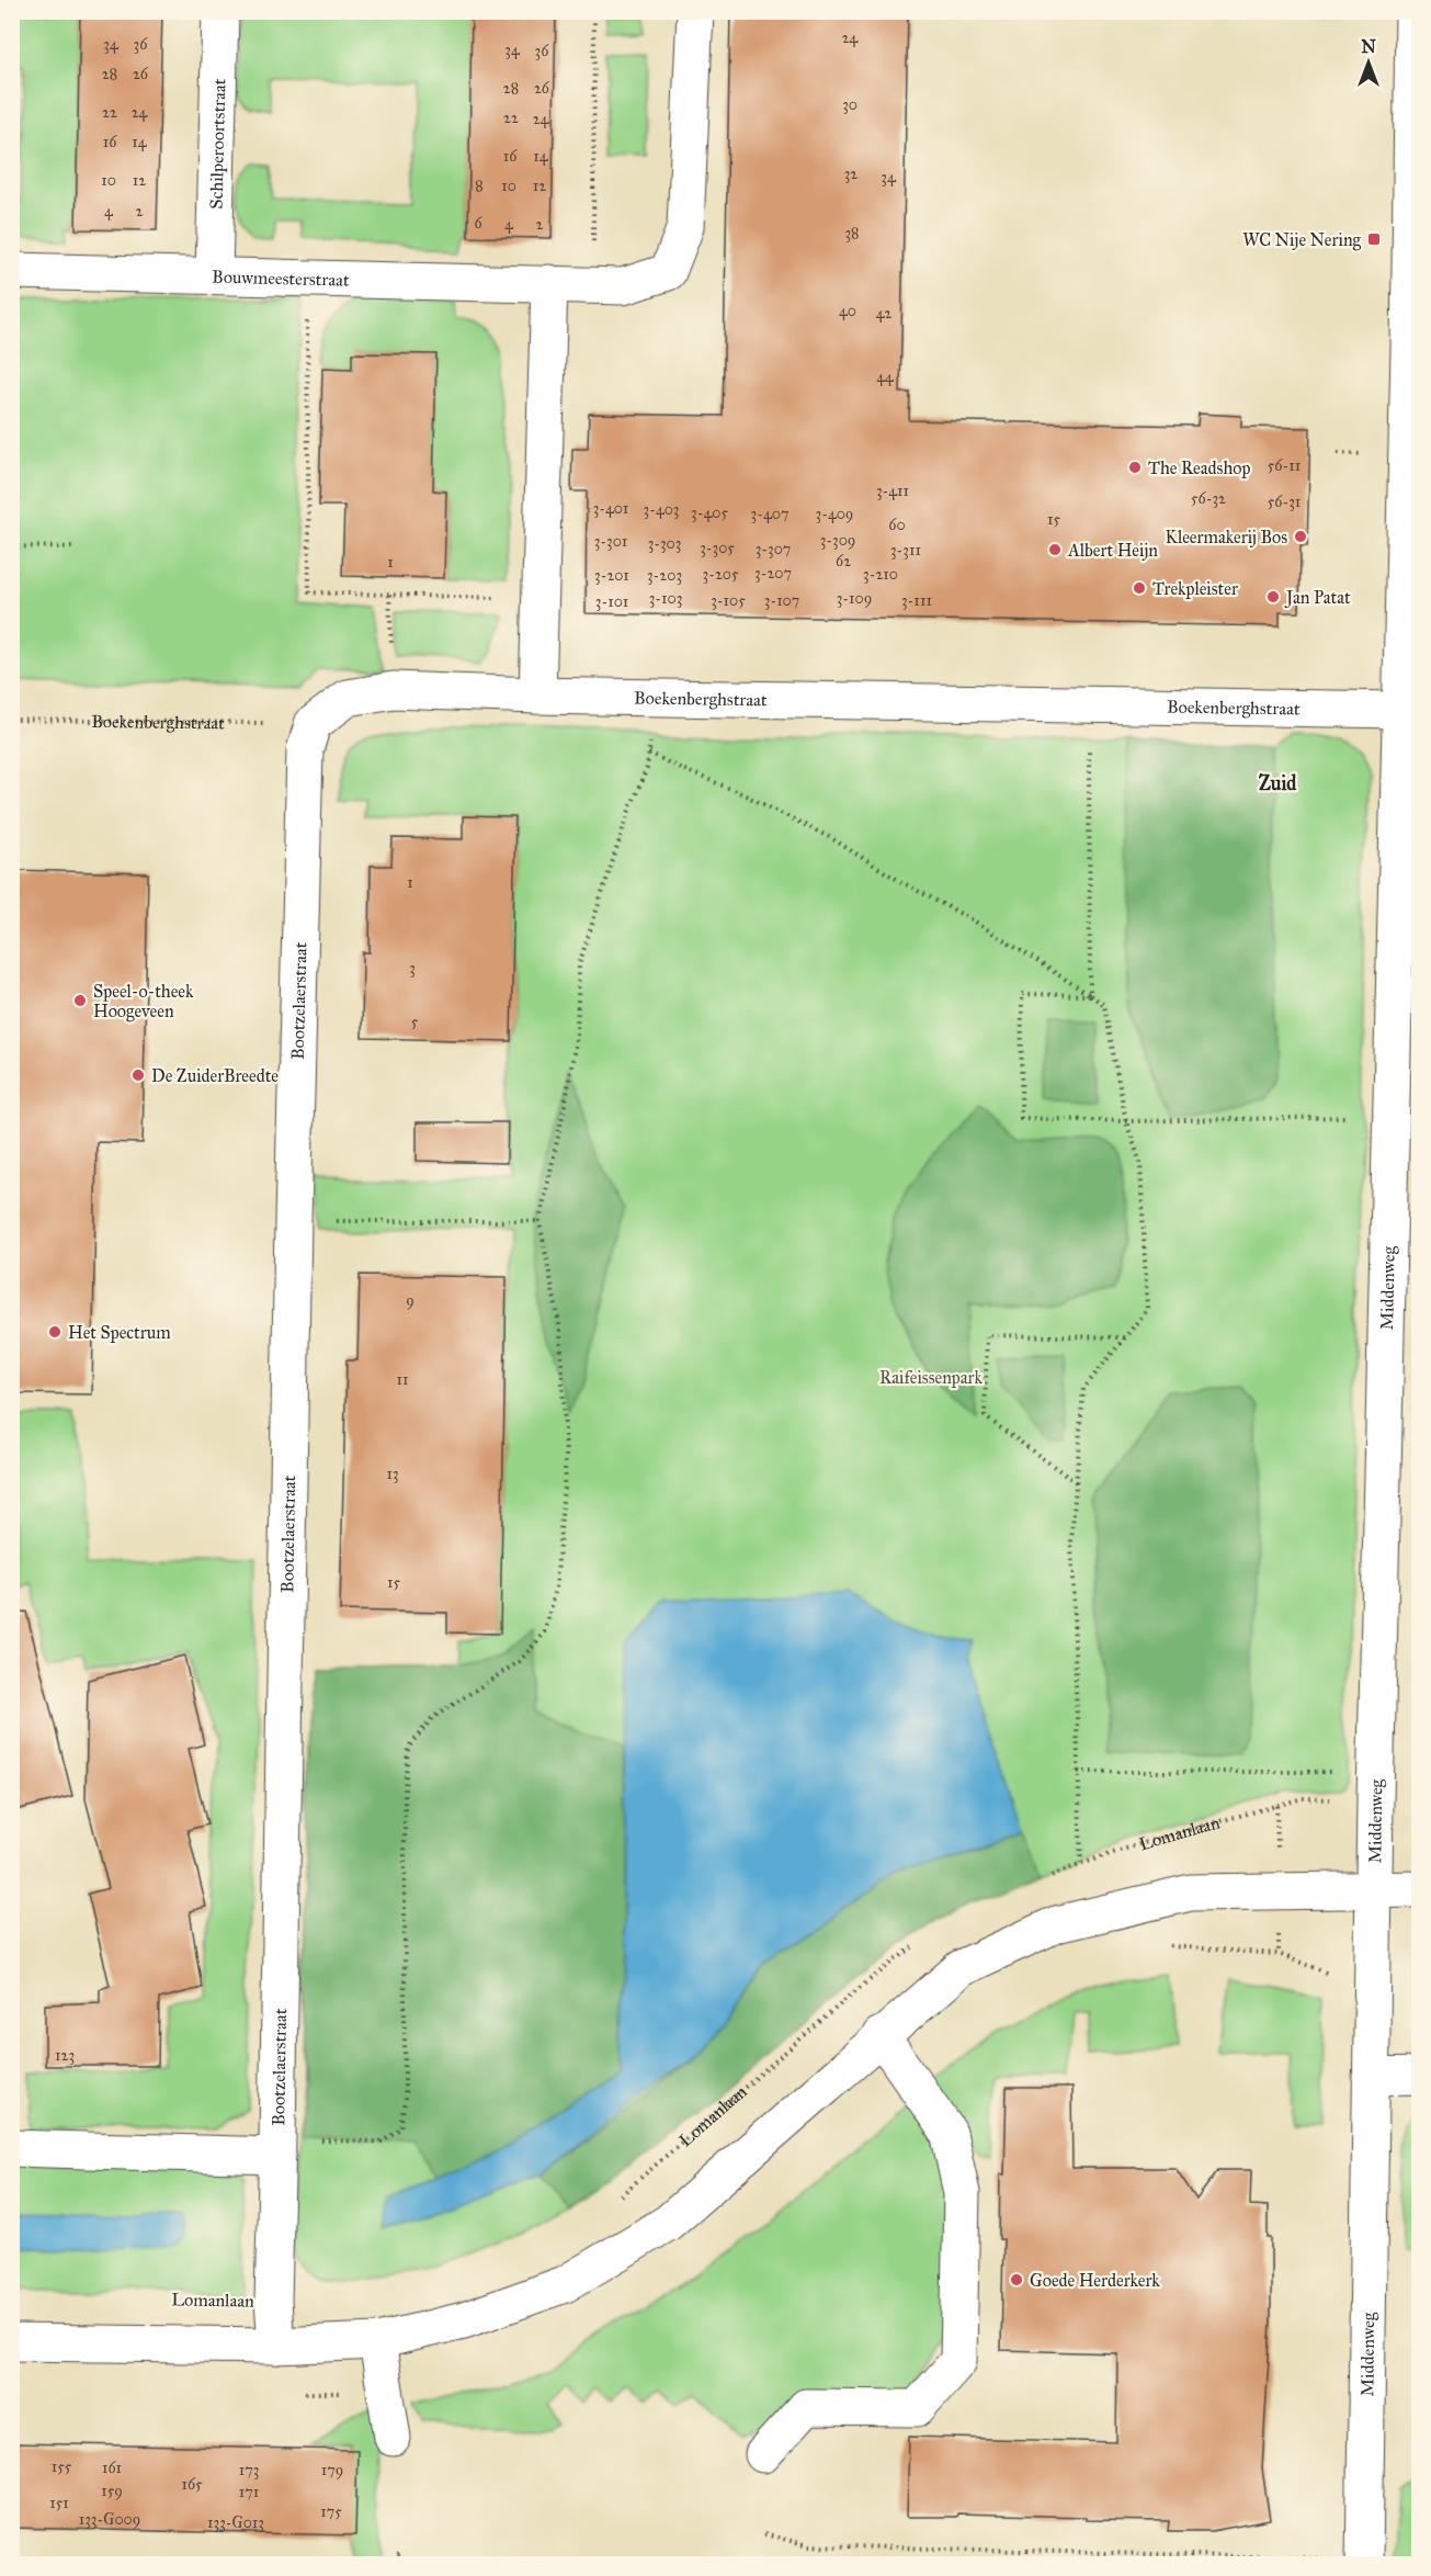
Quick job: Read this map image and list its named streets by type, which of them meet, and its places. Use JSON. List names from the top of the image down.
{
  "streets": {
    "street": [
      "Schilperoortstraat",
      "Bouwmeesterstraat",
      "Boekenberghstraat",
      "Bootzelaerstraat",
      "Middenweg"
    ],
    "path": ["Lomanlaan"]
  },
  "crossings": [
    ["Schilperoortstraat", "Bouwmeesterstraat"],
    ["Boekenberghstraat", "Bootzelaerstraat"],
    ["Boekenberghstraat", "Middenweg"],
    ["Middenweg", "Lomanlaan"]
  ],
  "districts": ["Zuid"],
  "parks": ["Raifeissenpark"],
  "places": {
    "transit": ["WC Nije Nering"],
    "other": [
      "The Readshop",
      "Kleermakerij Bos",
      "Albert Heijn",
      "Trekpleister",
      "Jan Patat",
      "Speel-o-theek Hoogeveen",
      "De ZuiderBreedte",
      "Het Spectrum",
      "Goede Herderkerk"
    ]
  },
  "house_numbers": [
    "24",
    "34",
    "36",
    "34",
    "36",
    "28",
    "26",
    "28",
    "26",
    "30",
    "22",
    "24",
    "22",
    "24",
    "16",
    "14",
    "16",
    "14",
    "32",
    "34",
    "10",
    "12",
    "8",
    "10",
    "12",
    "4",
    "2",
    "6",
    "4",
    "2",
    "38",
    "40",
    "42",
    "44",
    "56-11",
    "3-411",
    "56-32",
    "56-31",
    "3-401",
    "3-403",
    "3-405",
    "3-407",
    "3-409",
    "15",
    "60",
    "3-309",
    "3-301",
    "3-303",
    "3-305",
    "3-307",
    "3-311",
    "62",
    "1",
    "3-207",
    "3-205",
    "3-210",
    "3-201",
    "3-203",
    "3-103",
    "3-109",
    "3-105",
    "3-107",
    "3-111",
    "3-101",
    "1",
    "3",
    "5",
    "9",
    "11",
    "13",
    "15",
    "123",
    "155",
    "161",
    "173",
    "179",
    "165",
    "159",
    "171",
    "151",
    "175",
    "133-G009",
    "133-G013"
  ],
  "north": "top"
}
